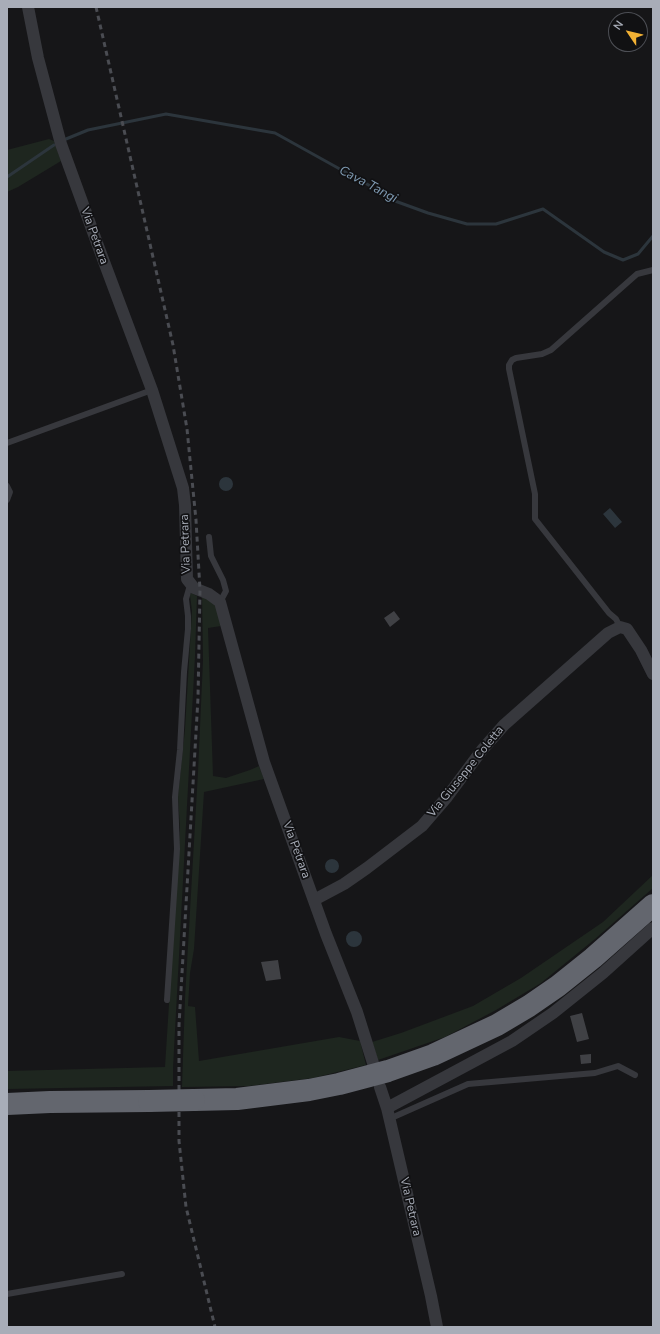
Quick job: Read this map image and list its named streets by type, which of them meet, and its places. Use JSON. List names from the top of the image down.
{
  "streets": {
    "street": ["Via Petrara", "Via Giuseppe Coletta"]
  },
  "crossings": [
    ["Via Petrara", "Via Giuseppe Coletta"]
  ],
  "water": ["Cava Tangi"],
  "north": "top left"
}
